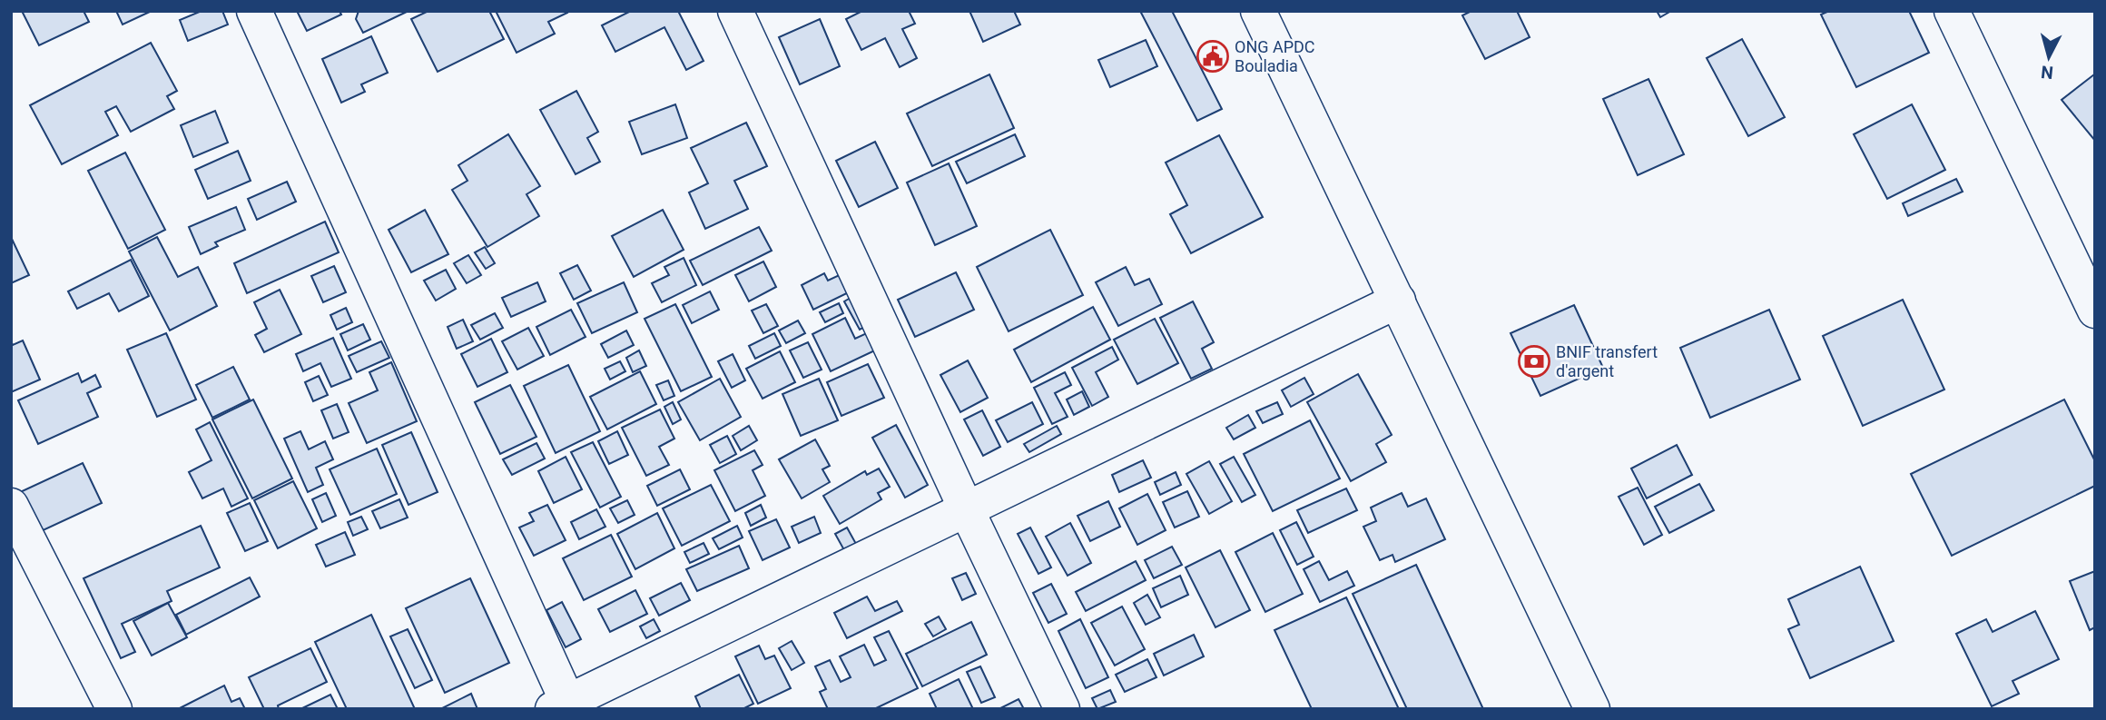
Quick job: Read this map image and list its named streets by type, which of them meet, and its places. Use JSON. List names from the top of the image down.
{
  "places": {
    "public building": ["ONG APDC Bouladia"],
    "bank": ["BNIF transfert d'argent"]
  },
  "north": "bottom"
}
